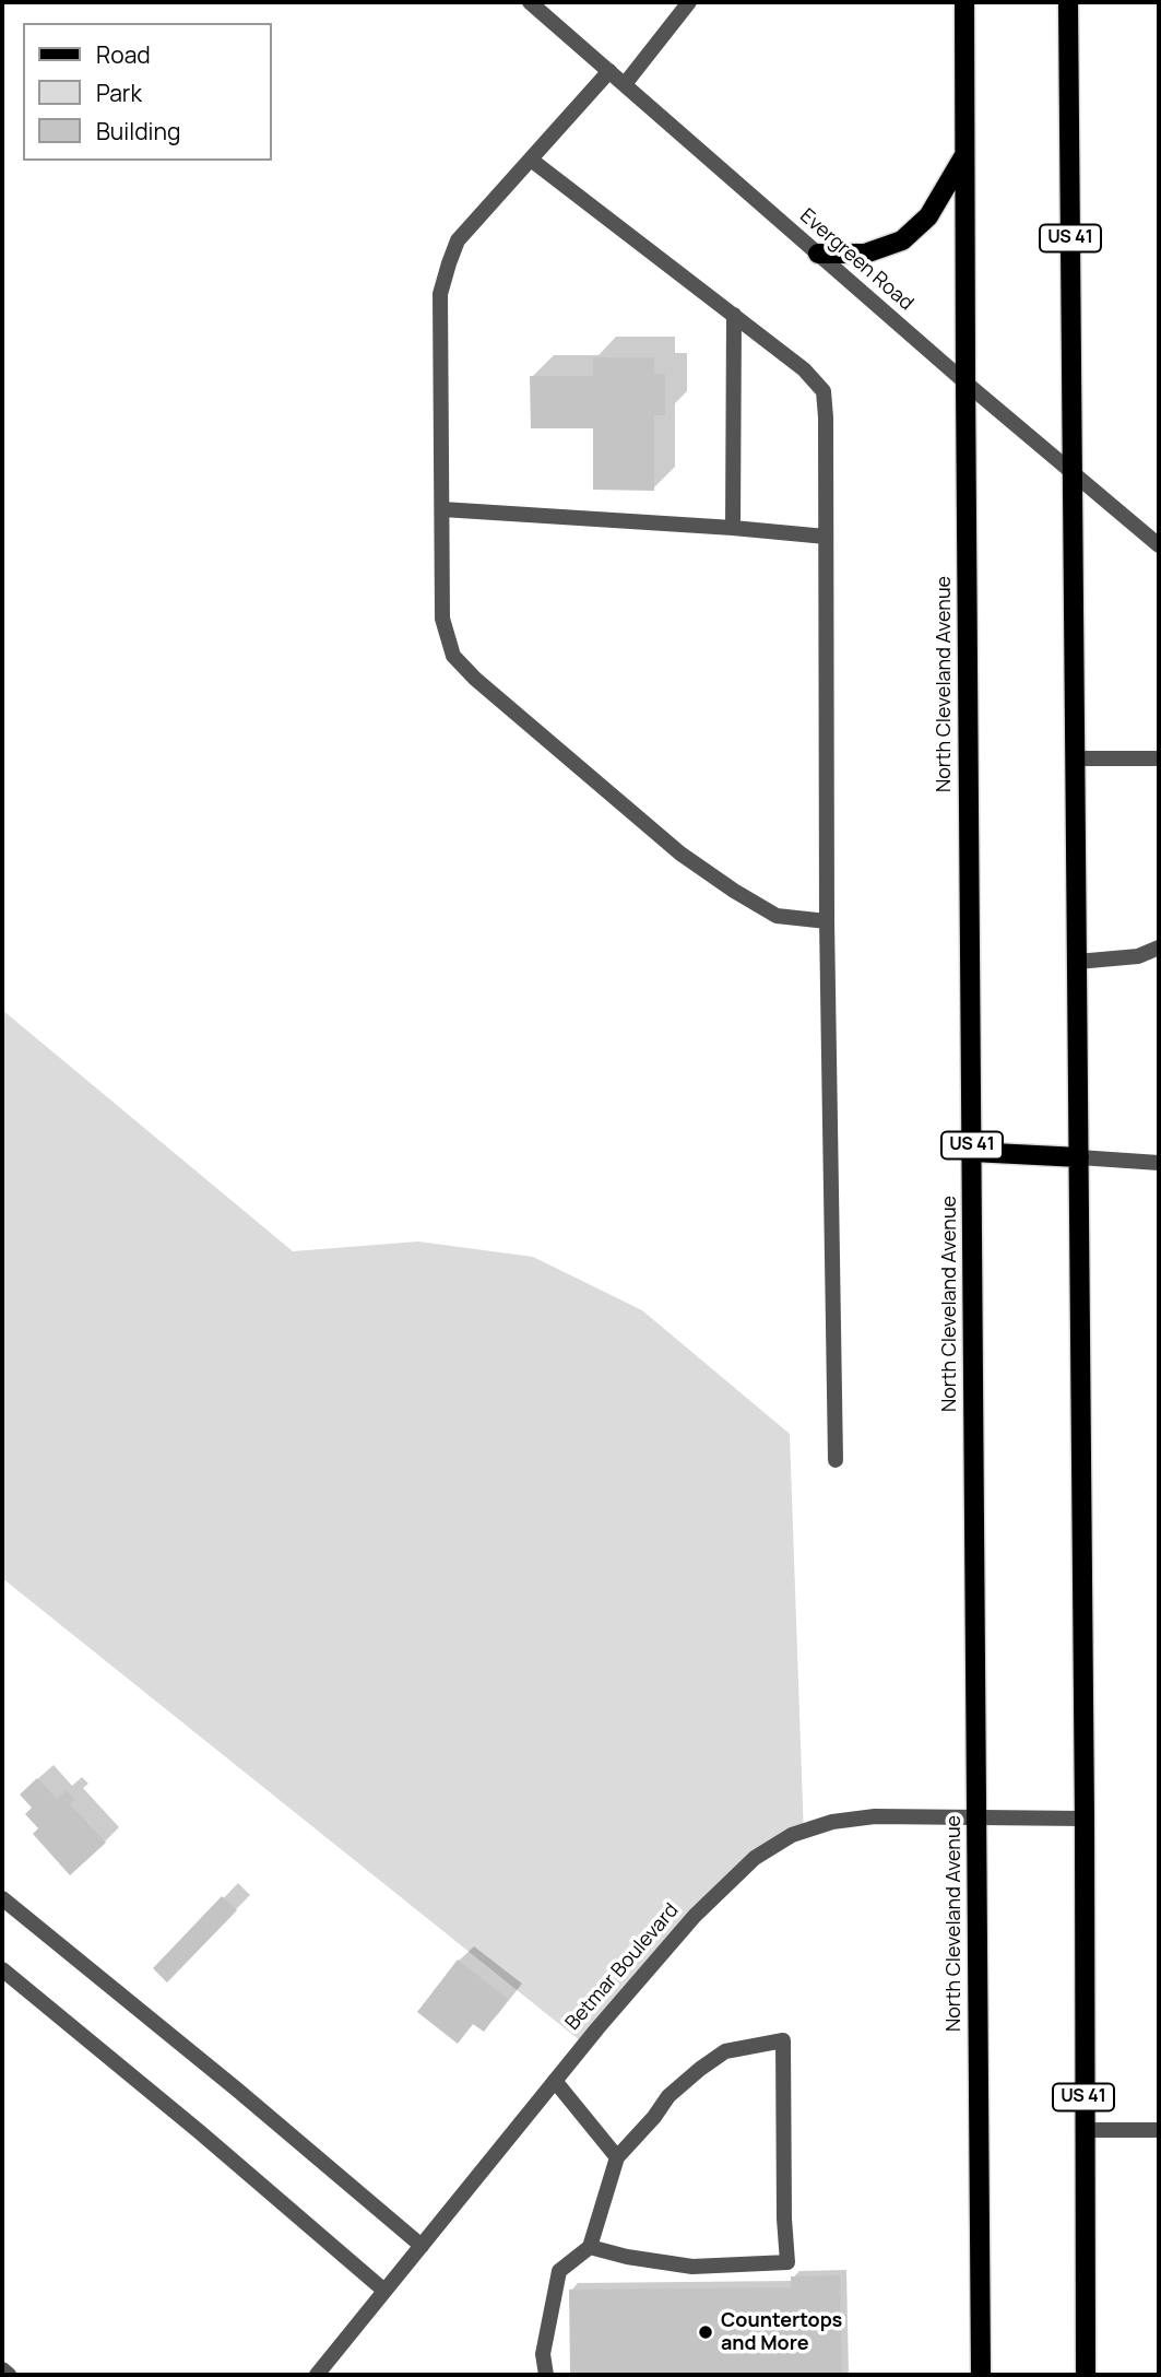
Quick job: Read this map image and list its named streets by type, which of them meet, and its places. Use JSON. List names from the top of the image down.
{
  "streets": {
    "main road": ["US 41", "North Cleveland Avenue"],
    "street": ["Evergreen Road", "Betmar Boulevard"]
  },
  "crossings": [
    ["US 41", "Evergreen Road"],
    ["US 41", "Betmar Boulevard"],
    ["Evergreen Road", "North Cleveland Avenue"],
    ["North Cleveland Avenue", "Betmar Boulevard"]
  ],
  "places": ["Countertops and More"],
  "legend": ["Road", "Park", "Building"]
}
